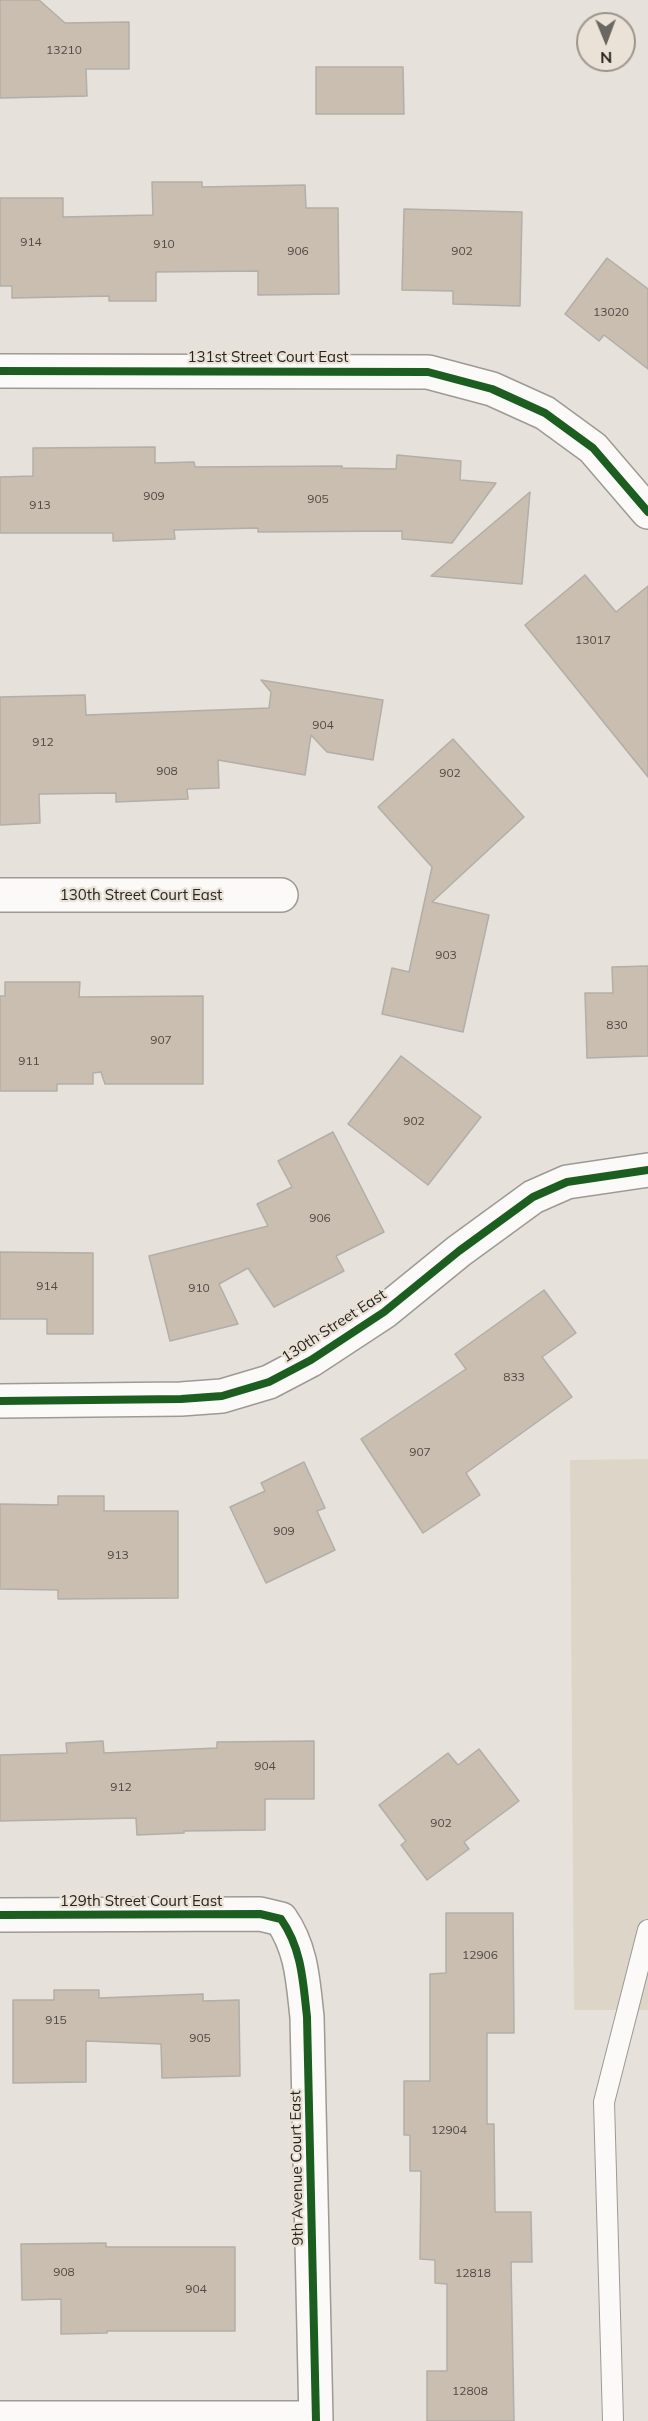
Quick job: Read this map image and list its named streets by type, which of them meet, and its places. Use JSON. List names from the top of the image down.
{
  "streets": {
    "street": [
      "131st Street Court East",
      "130th Street Court East",
      "130th Street East",
      "129th Street Court East",
      "9th Avenue Court East"
    ]
  },
  "crossings": [
    ["129th Street Court East", "9th Avenue Court East"]
  ],
  "house_numbers": [
    "13210",
    "914",
    "910",
    "906",
    "902",
    "13020",
    "909",
    "905",
    "913",
    "13017",
    "904",
    "912",
    "908",
    "902",
    "903",
    "830",
    "907",
    "911",
    "902",
    "906",
    "914",
    "910",
    "833",
    "907",
    "909",
    "913",
    "904",
    "912",
    "902",
    "12906",
    "915",
    "905",
    "12904",
    "908",
    "12818",
    "904",
    "12808"
  ],
  "north": "bottom"
}
